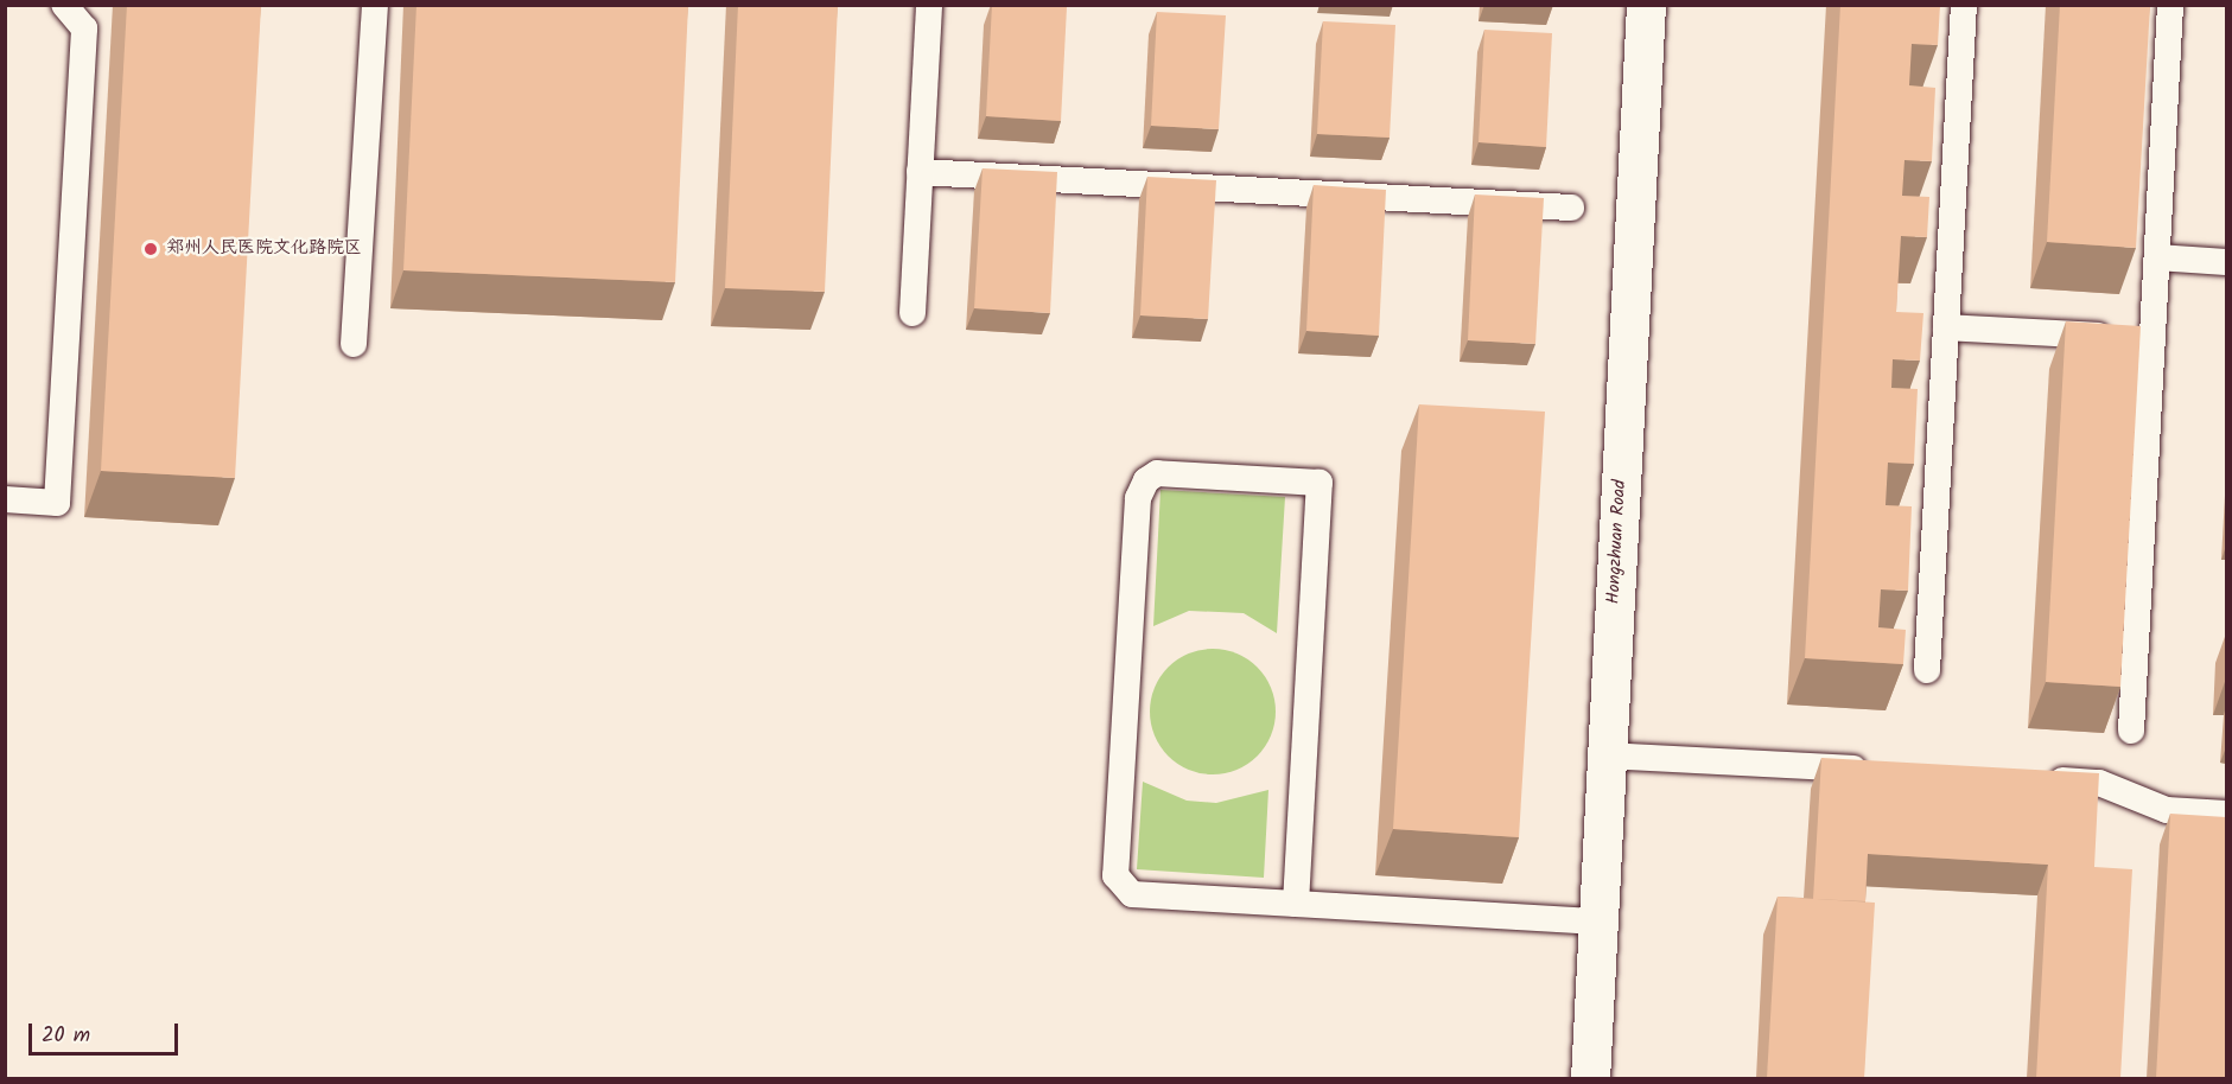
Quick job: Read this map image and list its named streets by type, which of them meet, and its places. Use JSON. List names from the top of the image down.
{
  "streets": {
    "street": ["Hongzhuan Road"]
  },
  "places": ["郑州人民医院文化路院区"],
  "scale_bar": "20 m"
}
